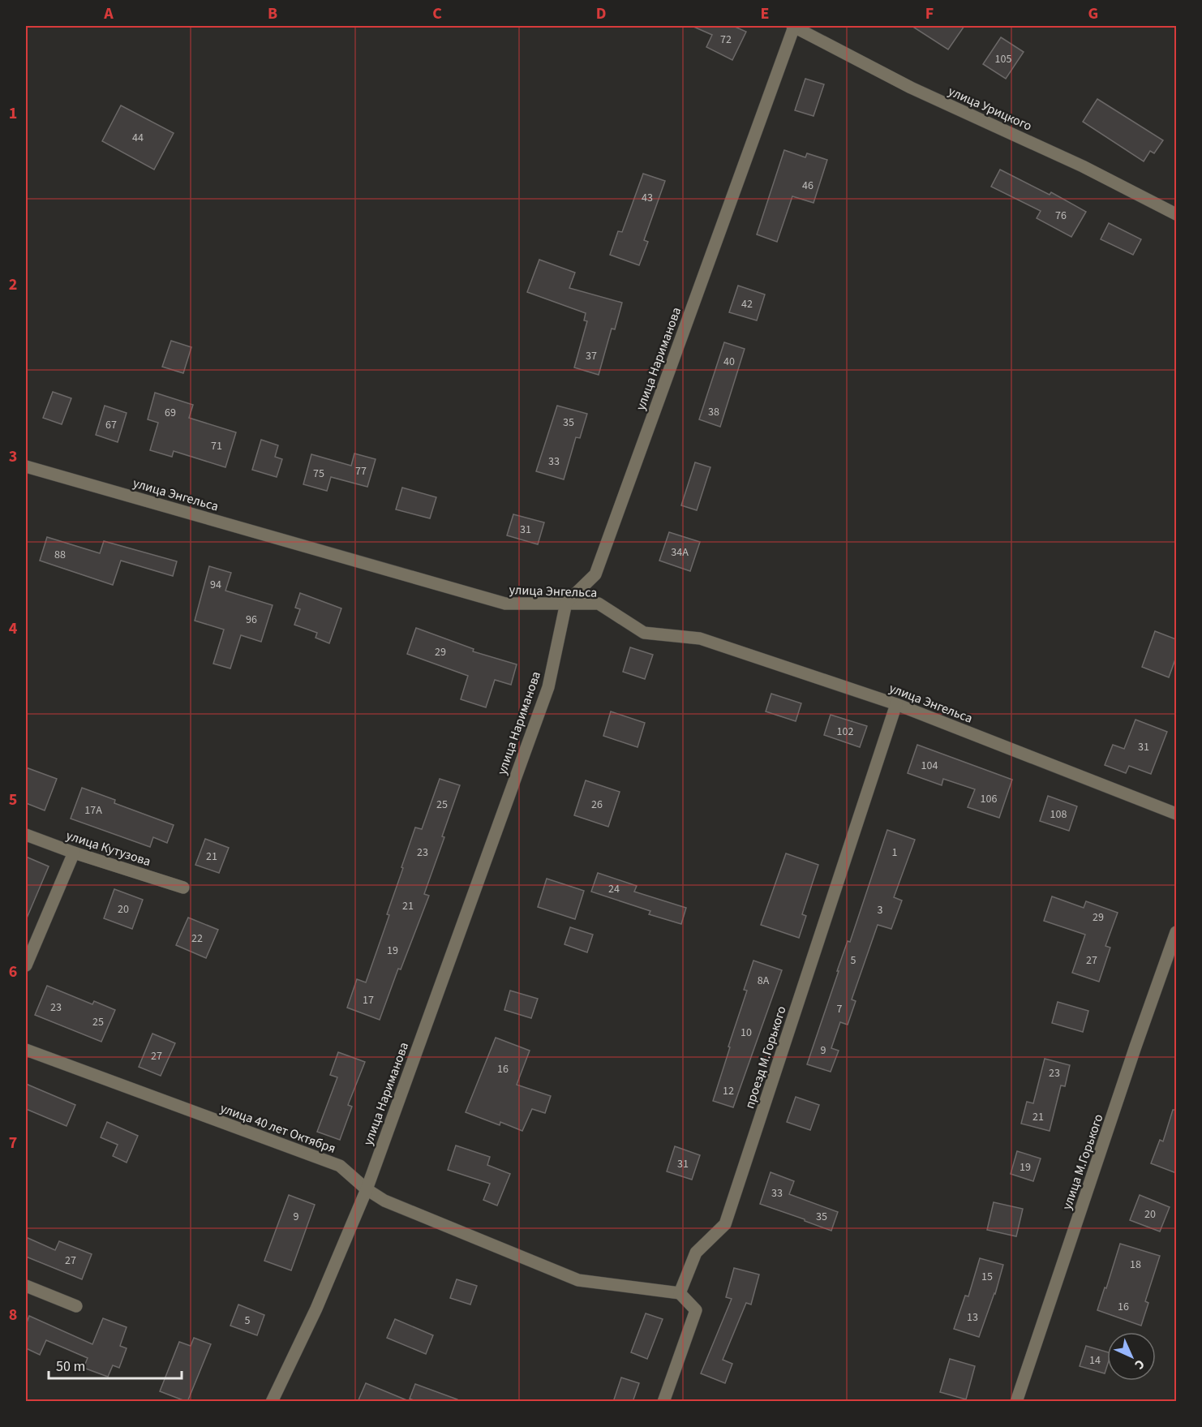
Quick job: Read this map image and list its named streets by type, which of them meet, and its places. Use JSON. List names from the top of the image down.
{
  "streets": {
    "street": [
      "улица Урицкого",
      "улица Нариманова",
      "улица Энгельса",
      "улица Кутузова",
      "проезд М.Горького",
      "улица 40 лет Октября",
      "улица М.Горького"
    ]
  },
  "crossings": [
    ["улица Урицкого", "улица Нариманова"],
    ["улица Нариманова", "улица Энгельса"],
    ["улица Нариманова", "улица 40 лет Октября"],
    ["улица Энгельса", "проезд М.Горького"],
    ["проезд М.Горького", "улица 40 лет Октября"]
  ],
  "house_numbers": [
    "72",
    "105",
    "44",
    "46",
    "43",
    "76",
    "42",
    "37",
    "40",
    "38",
    "69",
    "35",
    "67",
    "71",
    "33",
    "77",
    "75",
    "31",
    "34А",
    "88",
    "94",
    "96",
    "29",
    "102",
    "31",
    "104",
    "106",
    "25",
    "26",
    "17А",
    "108",
    "23",
    "1",
    "21",
    "24",
    "21",
    "20",
    "3",
    "29",
    "22",
    "19",
    "5",
    "27",
    "8А",
    "17",
    "23",
    "7",
    "25",
    "10",
    "9",
    "27",
    "16",
    "23",
    "12",
    "21",
    "31",
    "19",
    "33",
    "20",
    "9",
    "35",
    "27",
    "18",
    "15",
    "16",
    "13",
    "5",
    "14"
  ],
  "scale_bar": "50 m",
  "north": "bottom right",
  "grid": {
    "columns": [
      "A",
      "B",
      "C",
      "D",
      "E",
      "F",
      "G"
    ],
    "rows": [
      "1",
      "2",
      "3",
      "4",
      "5",
      "6",
      "7",
      "8"
    ]
  }
}
